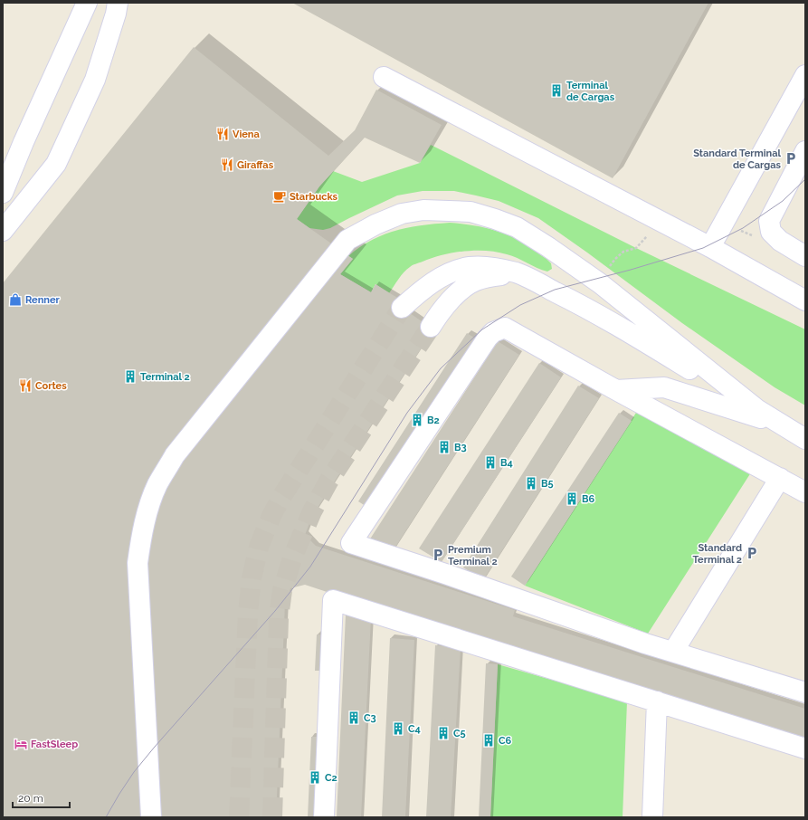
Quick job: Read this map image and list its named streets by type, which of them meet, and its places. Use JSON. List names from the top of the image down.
{
  "places": {
    "building": [
      "Terminal de Cargas",
      "Terminal 2",
      "B2",
      "B3",
      "B4",
      "B5",
      "B6",
      "C3",
      "C4",
      "C5",
      "C6",
      "C2"
    ],
    "restaurant": ["Viena", "Giraffas", "Cortes"],
    "parking": ["Standard Terminal de Cargas", "Standard Terminal 2", "Premium Terminal 2"],
    "cafe": ["Starbucks"],
    "shop": ["Renner"],
    "hotel": ["FastSleep"]
  },
  "scale_bar": "20 m"
}
